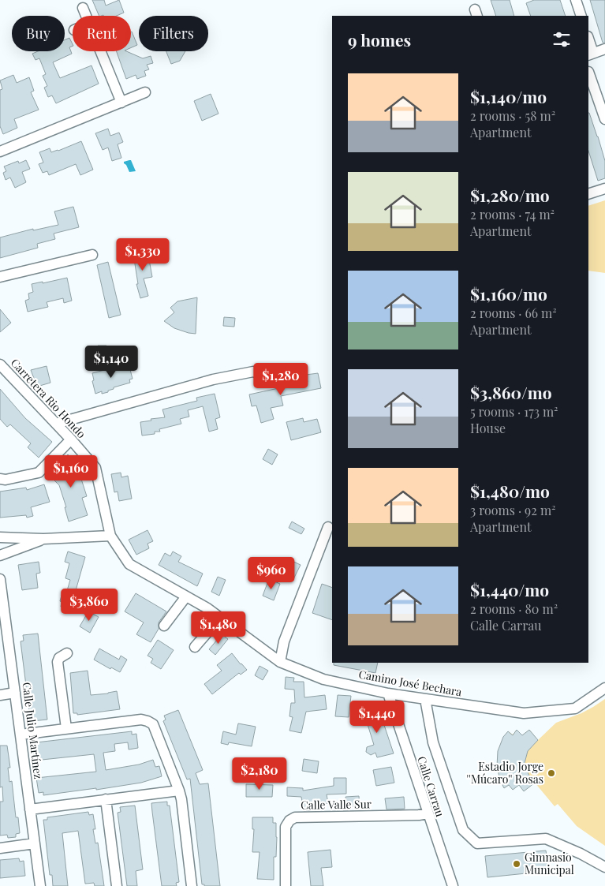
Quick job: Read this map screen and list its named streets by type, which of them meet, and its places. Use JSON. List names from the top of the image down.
{
  "streets": {
    "street": [
      "Carretera Rio Hondo",
      "Camino José Bechara",
      "Calle Julio Martínez",
      "Calle Carrau",
      "Calle Valle Sur"
    ]
  },
  "crossings": [
    ["Carretera Rio Hondo", "Camino José Bechara"],
    ["Camino José Bechara", "Calle Carrau"],
    ["Calle Carrau", "Calle Valle Sur"]
  ],
  "places": ["Estadio Jorge ''Múcaro'' Rosas", "Gimnasio Municipal"],
  "page": {
    "chip": ["Buy", "Rent", "Filters"],
    "heading": "9 homes",
    "list": [
      {
        "name": "$1,140/mo",
        "note": "2 rooms · 58 m² · Apartment"
      },
      {
        "name": "$1,280/mo",
        "note": "2 rooms · 74 m² · Apartment"
      },
      {
        "name": "$1,160/mo",
        "note": "2 rooms · 66 m² · Apartment"
      },
      {
        "name": "$3,860/mo",
        "note": "5 rooms · 173 m² · House"
      },
      {
        "name": "$1,480/mo",
        "note": "3 rooms · 92 m² · Apartment"
      },
      {
        "name": "$1,440/mo",
        "note": "2 rooms · 80 m² · Calle Carrau"
      }
    ],
    "price": [
      "$1,330",
      "$1,140",
      "$1,280",
      "$1,160",
      "$960",
      "$3,860",
      "$1,480",
      "$1,440",
      "$2,180"
    ]
  }
}
